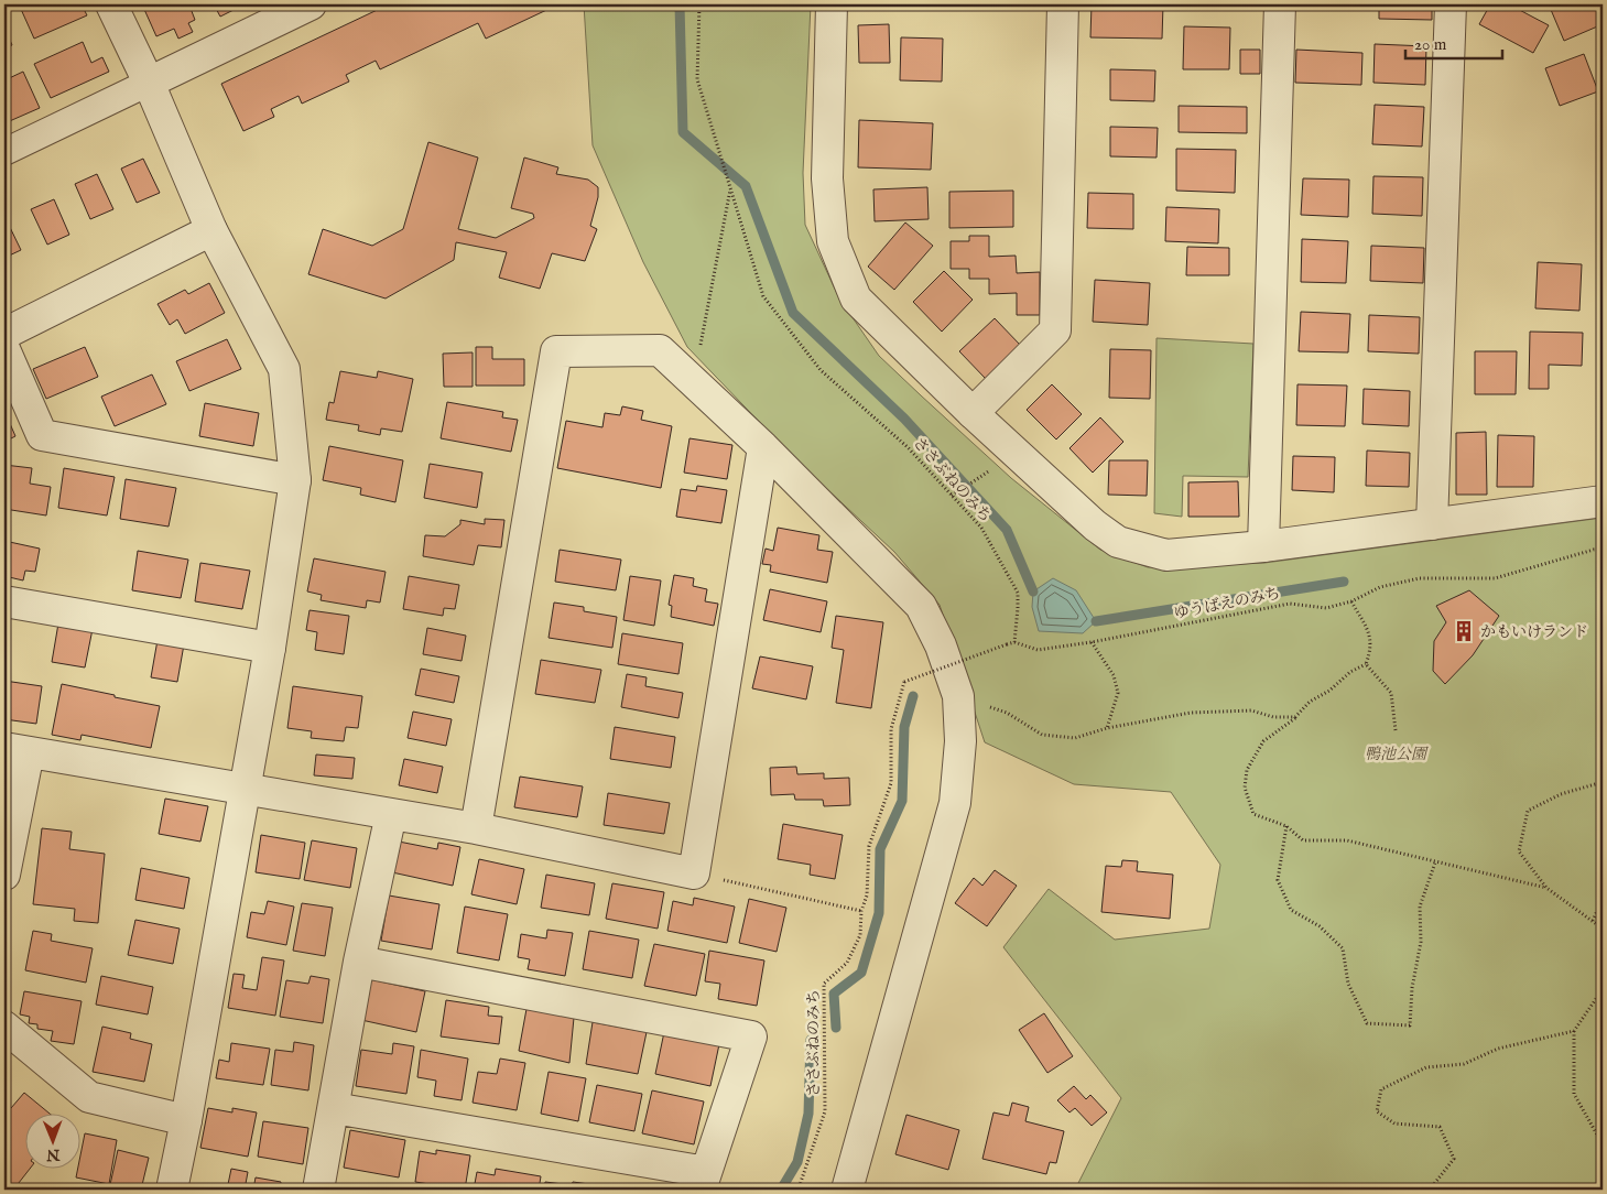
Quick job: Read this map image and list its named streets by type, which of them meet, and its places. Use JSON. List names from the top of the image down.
{
  "streets": {
    "path": ["ささぶねのみち", "ゆうばえのみち"]
  },
  "crossings": [
    ["ささぶねのみち", "ゆうばえのみち"]
  ],
  "parks": ["鴨池公園"],
  "places": {
    "building": ["かもいけランド"]
  },
  "scale_bar": "20 m",
  "north": "bottom"
}
